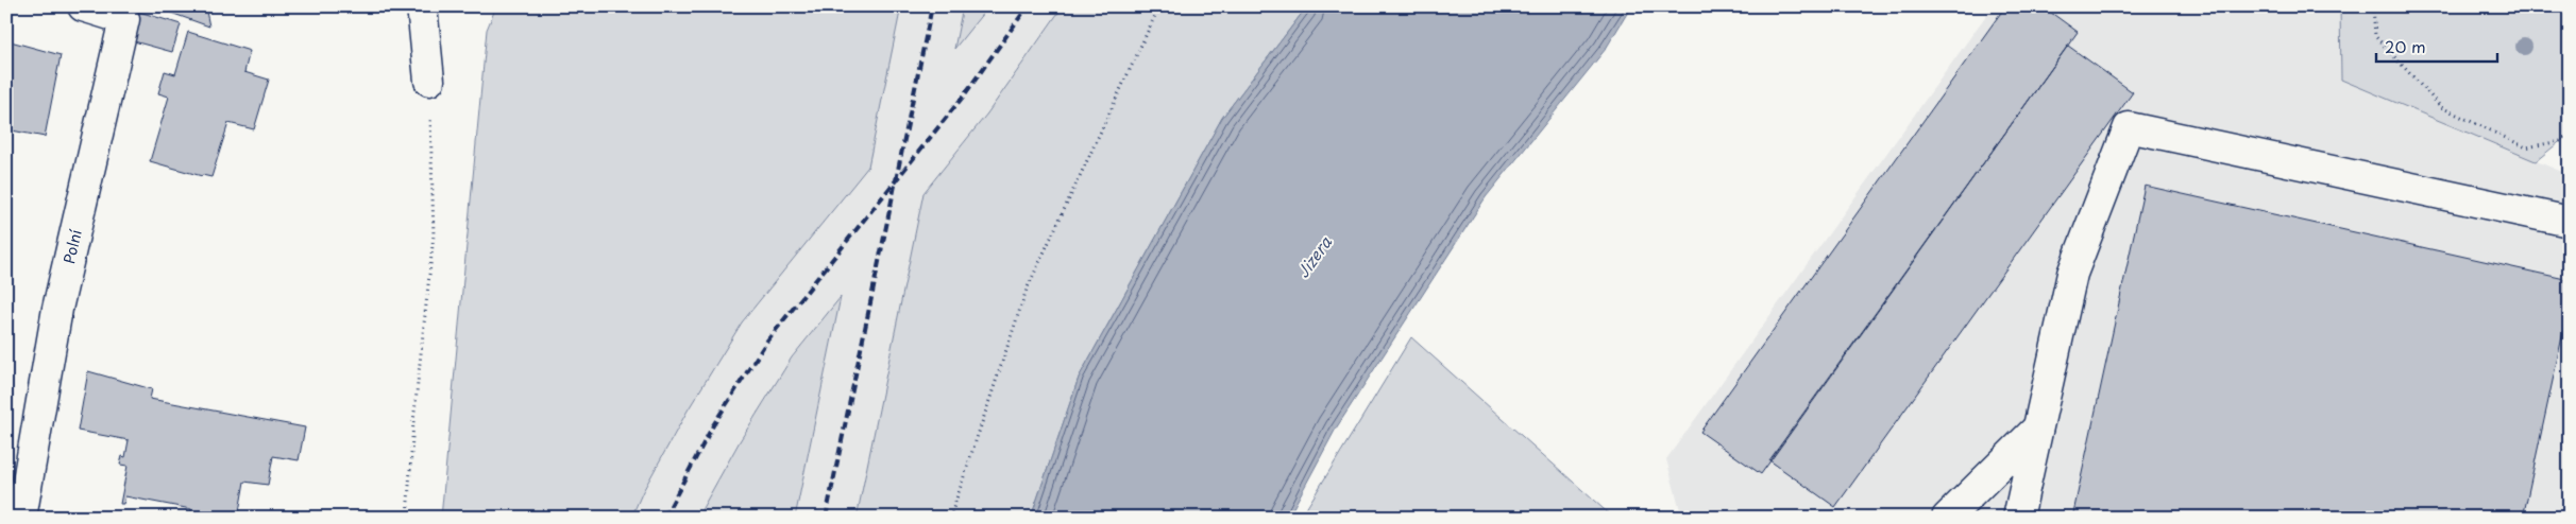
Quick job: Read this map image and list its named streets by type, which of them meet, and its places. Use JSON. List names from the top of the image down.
{
  "streets": {
    "street": ["Polní"]
  },
  "water": ["Jizera"],
  "scale_bar": "20 m"
}
